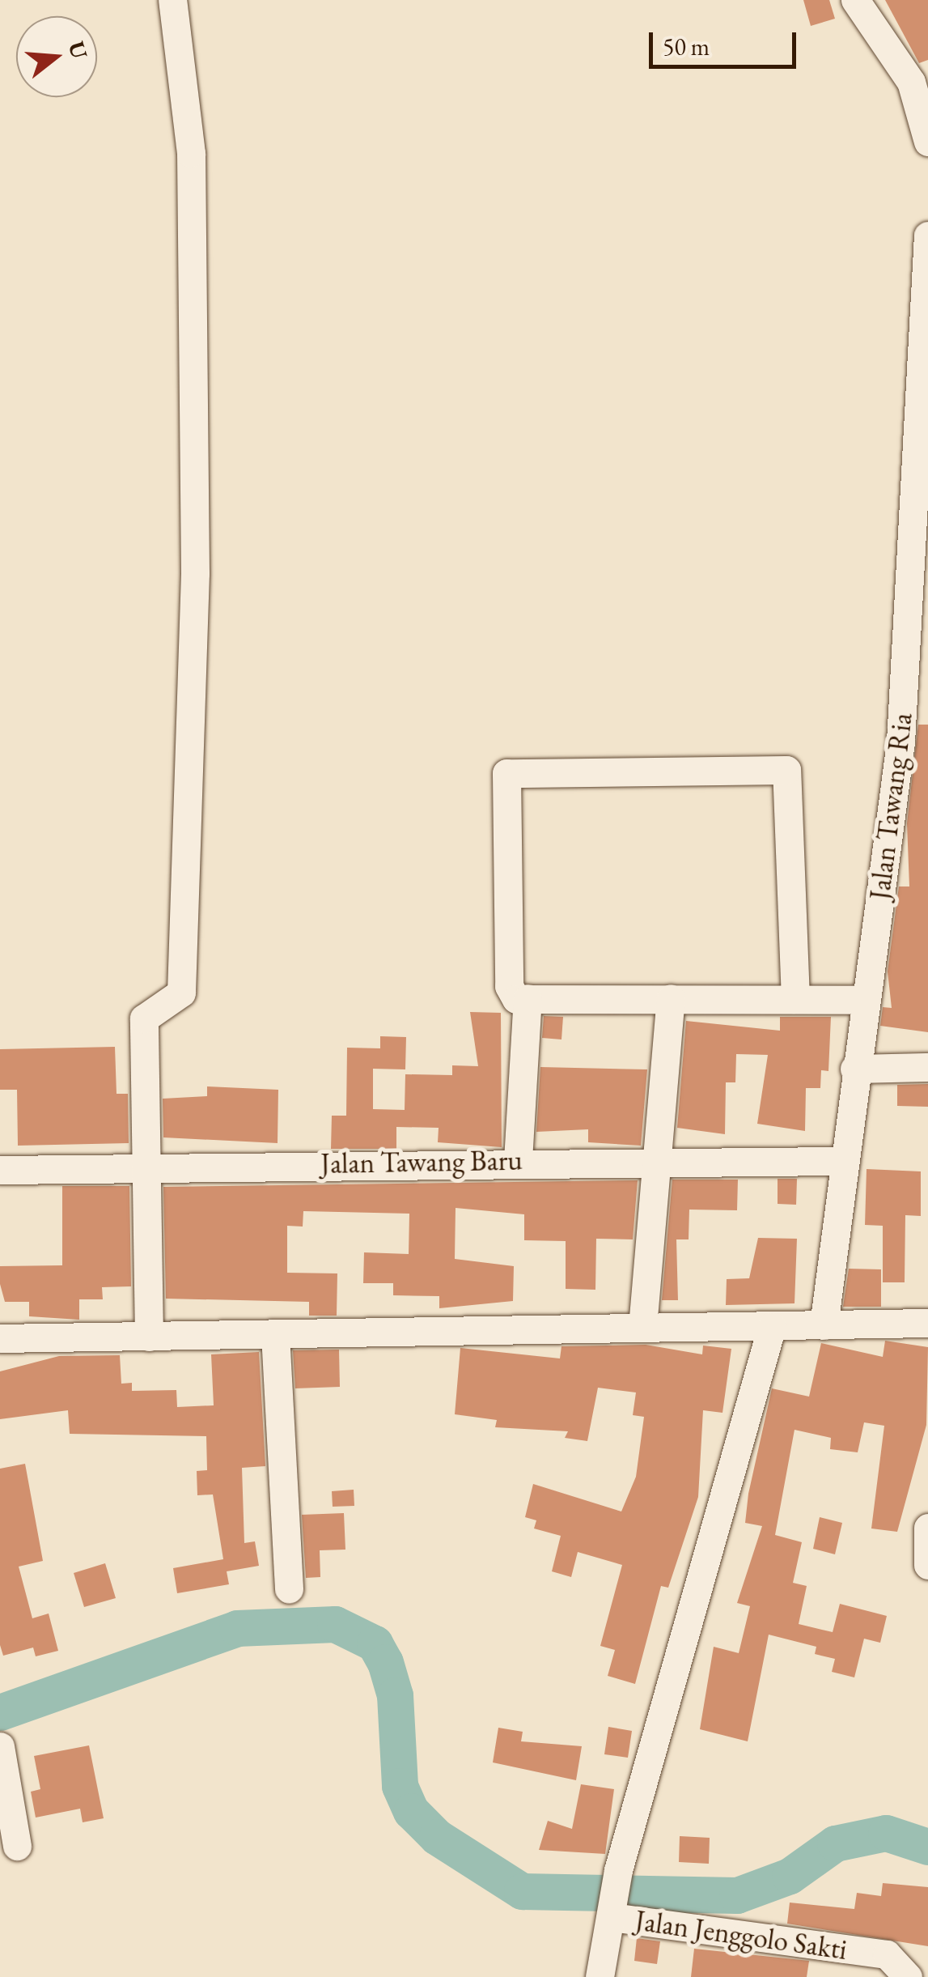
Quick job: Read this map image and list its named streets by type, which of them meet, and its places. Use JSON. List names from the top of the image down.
{
  "streets": {
    "street": ["Jalan Tawang Ria", "Jalan Tawang Baru", "Jalan Jenggolo Sakti"]
  },
  "crossings": [
    ["Jalan Tawang Ria", "Jalan Tawang Baru"]
  ],
  "scale_bar": "50 m",
  "north": "right"
}
